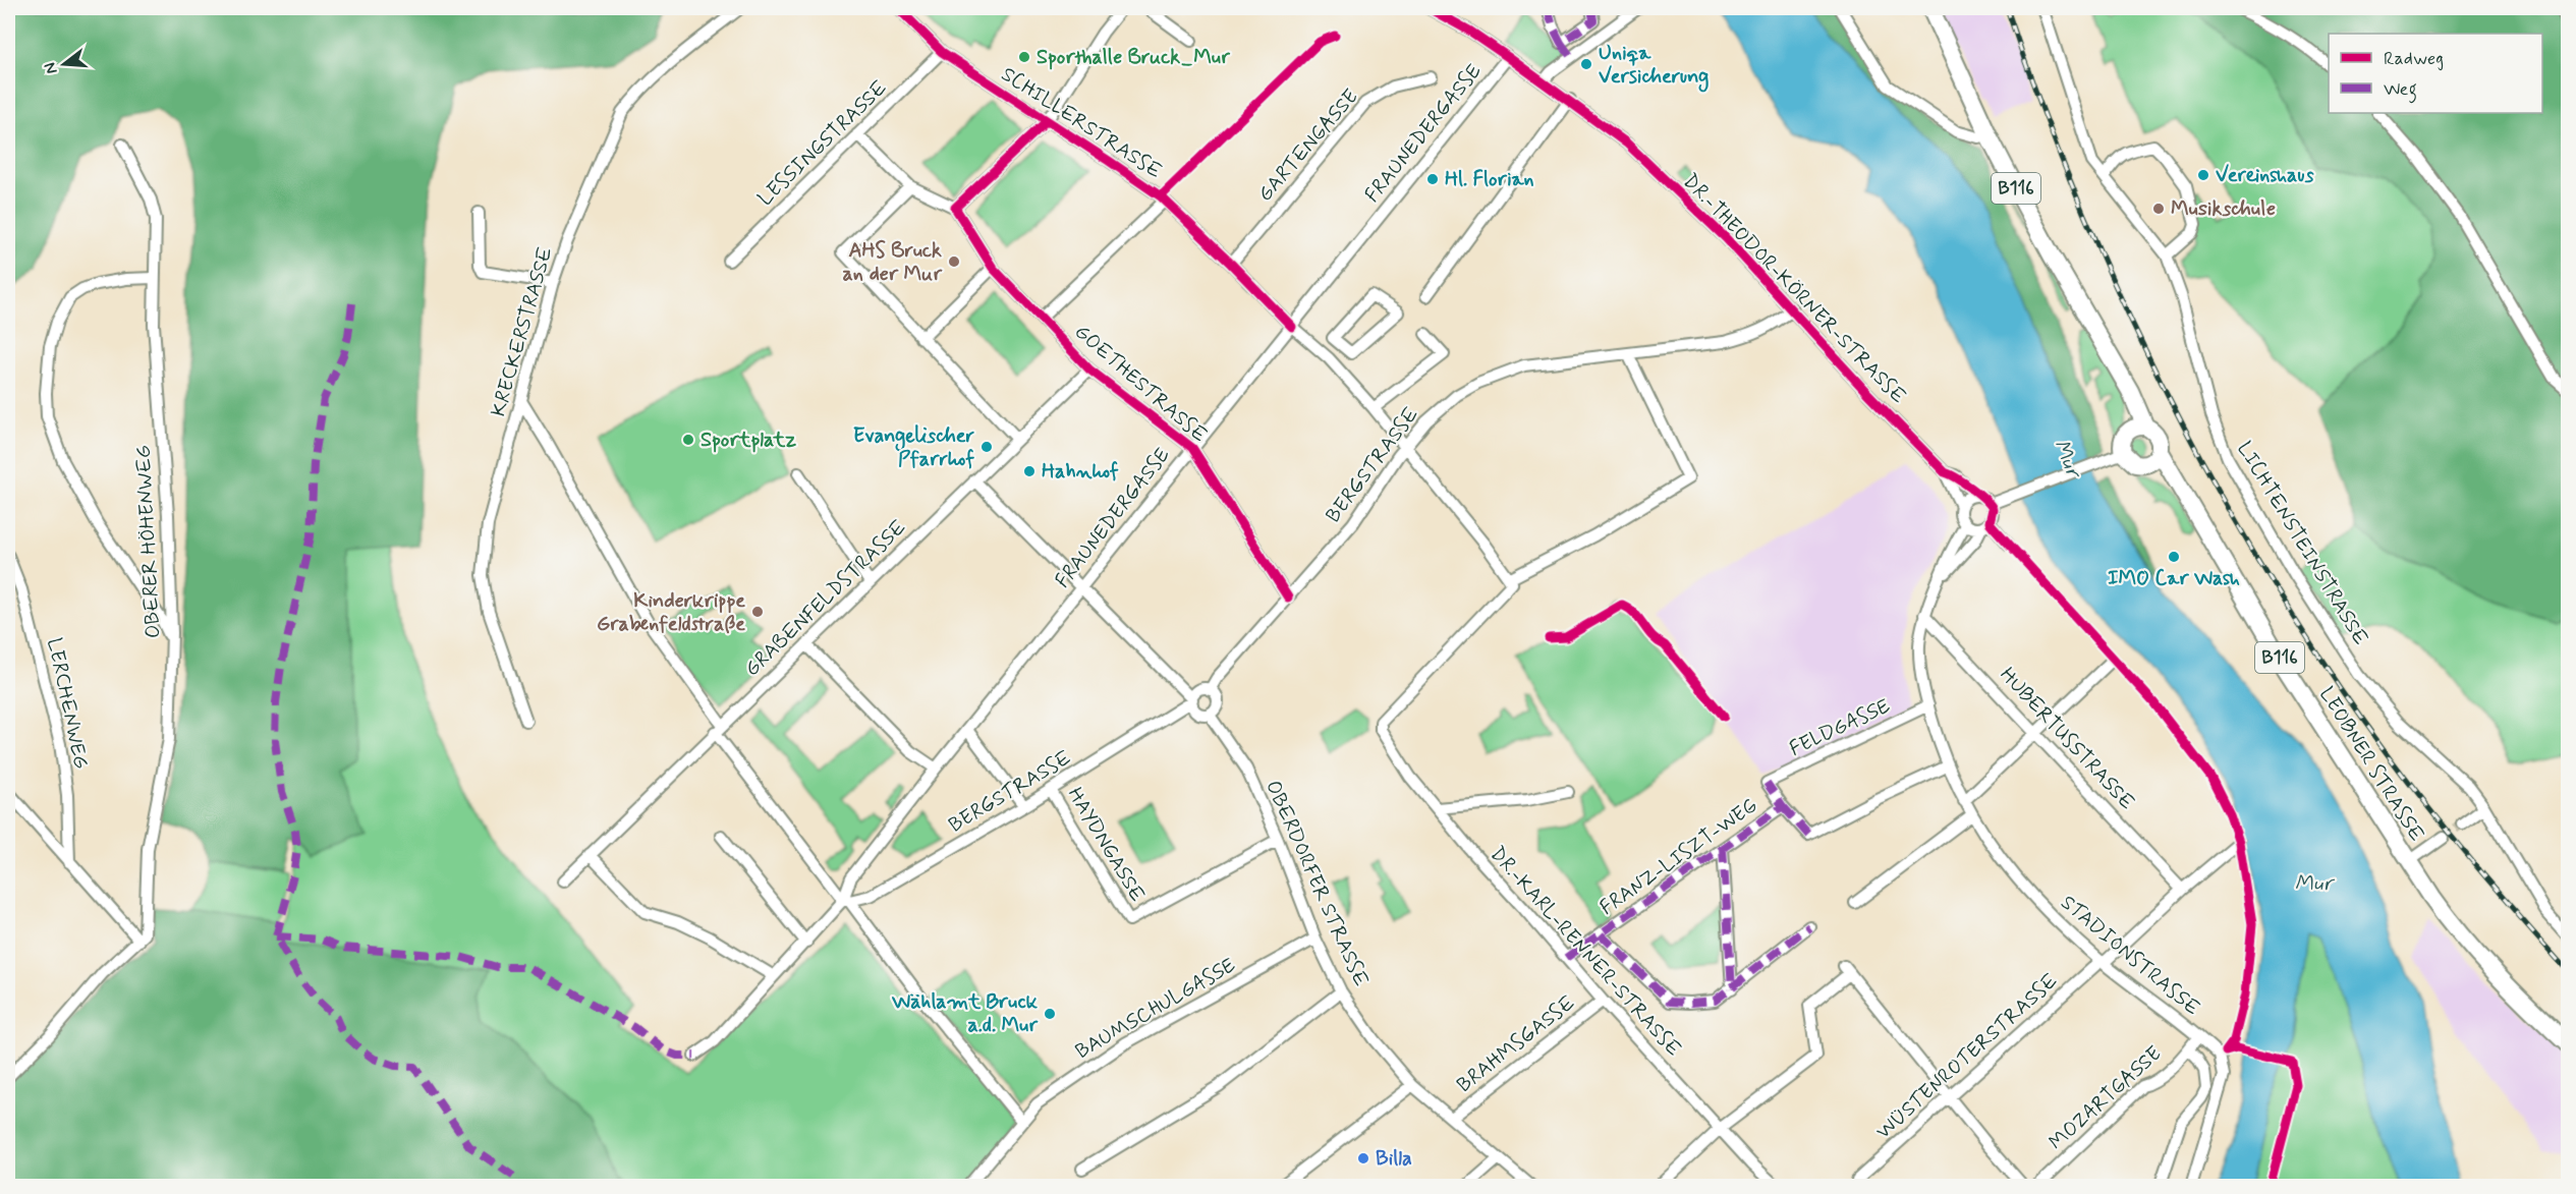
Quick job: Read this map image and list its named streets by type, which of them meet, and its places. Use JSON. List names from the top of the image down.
{
  "streets": {
    "main road": ["B116", "LEOBNER STRASSE"],
    "street": [
      "SCHILLERSTRASSE",
      "FRAUNEDERGASSE",
      "LESSINGSTRASSE",
      "GARTENGASSE",
      "DR.-THEODOR-KÖRNER-STRASSE",
      "KRECKERSTRASSE",
      "GOETHESTRASSE",
      "BERGSTRASSE",
      "OBERER HÖHENWEG",
      "LICHTENSTEINSTRASSE",
      "GRABENFELDSTRASSE",
      "LERCHENWEG",
      "FELDGASSE",
      "HUBERTUSSTRASSE",
      "HAYDNGASSE",
      "FRANZ-LISZT-WEG",
      "OBERDORFER STRASSE",
      "DR.-KARL-RENNER-STRASSE",
      "STADIONSTRASSE",
      "BAUMSCHULGASSE",
      "BRAHMSGASSE",
      "WÜSTENROTERSTRASSE",
      "MOZARTGASSE"
    ]
  },
  "crossings": [
    ["SCHILLERSTRASSE", "FRAUNEDERGASSE"],
    ["SCHILLERSTRASSE", "LESSINGSTRASSE"],
    ["SCHILLERSTRASSE", "GARTENGASSE"],
    ["SCHILLERSTRASSE", "BERGSTRASSE"],
    ["SCHILLERSTRASSE", "DR.-KARL-RENNER-STRASSE"],
    ["FRAUNEDERGASSE", "DR.-THEODOR-KÖRNER-STRASSE"],
    ["FRAUNEDERGASSE", "GOETHESTRASSE"],
    ["FRAUNEDERGASSE", "BERGSTRASSE"],
    ["B116", "LEOBNER STRASSE"],
    ["DR.-THEODOR-KÖRNER-STRASSE", "BERGSTRASSE"],
    ["DR.-THEODOR-KÖRNER-STRASSE", "STADIONSTRASSE"],
    ["GOETHESTRASSE", "BERGSTRASSE"],
    ["GOETHESTRASSE", "GRABENFELDSTRASSE"],
    ["BERGSTRASSE", "HAYDNGASSE"],
    ["BERGSTRASSE", "OBERDORFER STRASSE"],
    ["FELDGASSE", "FRANZ-LISZT-WEG"],
    ["FELDGASSE", "STADIONSTRASSE"],
    ["HUBERTUSSTRASSE", "STADIONSTRASSE"],
    ["HAYDNGASSE", "OBERDORFER STRASSE"],
    ["FRANZ-LISZT-WEG", "DR.-KARL-RENNER-STRASSE"],
    ["FRANZ-LISZT-WEG", "STADIONSTRASSE"],
    ["OBERDORFER STRASSE", "BAUMSCHULGASSE"],
    ["OBERDORFER STRASSE", "BRAHMSGASSE"],
    ["DR.-KARL-RENNER-STRASSE", "BRAHMSGASSE"],
    ["STADIONSTRASSE", "WÜSTENROTERSTRASSE"],
    ["STADIONSTRASSE", "MOZARTGASSE"]
  ],
  "water": ["Mur"],
  "places": [
    "Sporthalle Bruck_Mur",
    "Uniqa Versicherung",
    "Vereinshaus",
    "Hl. Florian",
    "Musikschule",
    "AHS Bruck an der Mur",
    "Sportplatz",
    "Evangelischer Pfarrhof",
    "Hahnhof",
    "IMO Car Wash",
    "Kinderkrippe Grabenfeldstraße",
    "Wählamt Bruck a.d. Mur",
    "Billa"
  ],
  "legend": ["Radweg", "Weg"],
  "north": "left"
}
